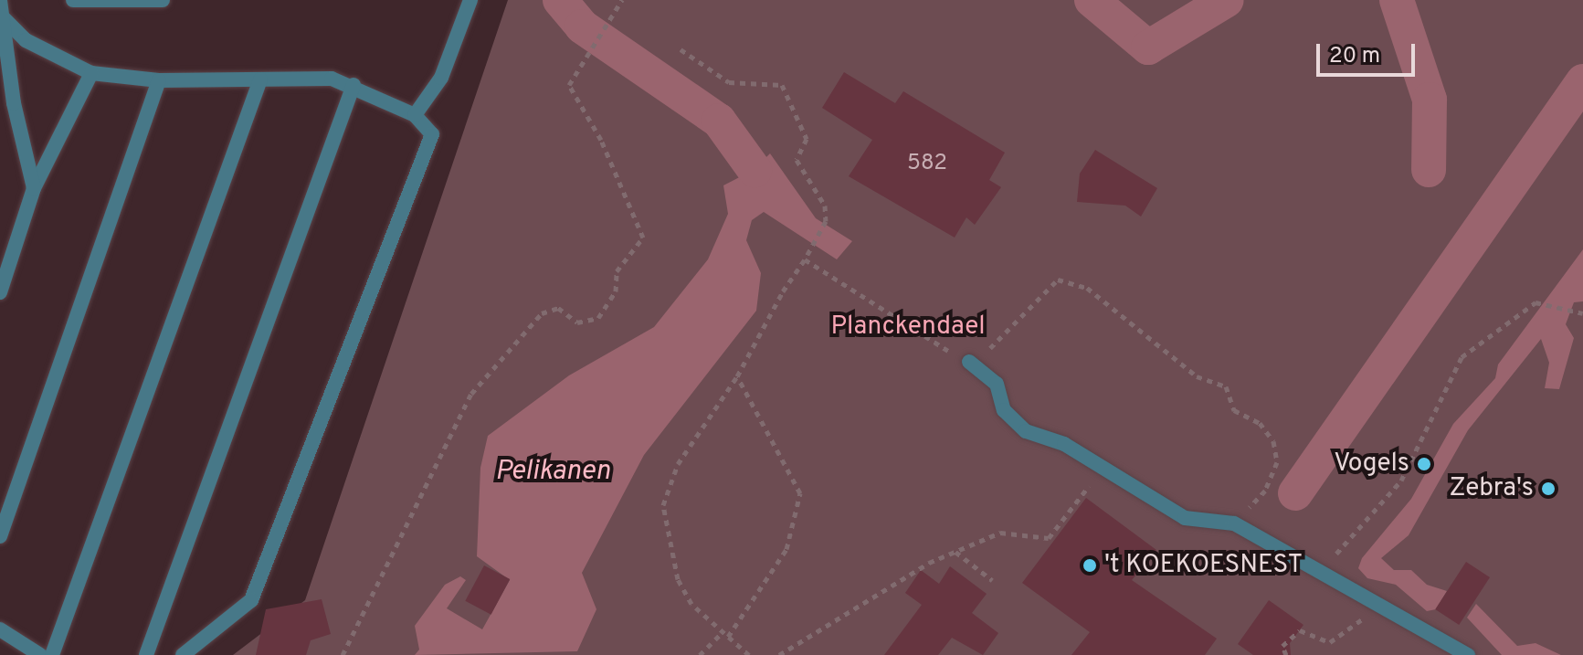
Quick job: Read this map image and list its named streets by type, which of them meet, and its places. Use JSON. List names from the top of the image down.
{
  "water": ["Pelikanen"],
  "parks": ["Planckendael"],
  "places": ["Vogels", "Zebra's", "'t KOEKOESNEST"],
  "house_numbers": ["582"],
  "scale_bar": "20 m"
}
